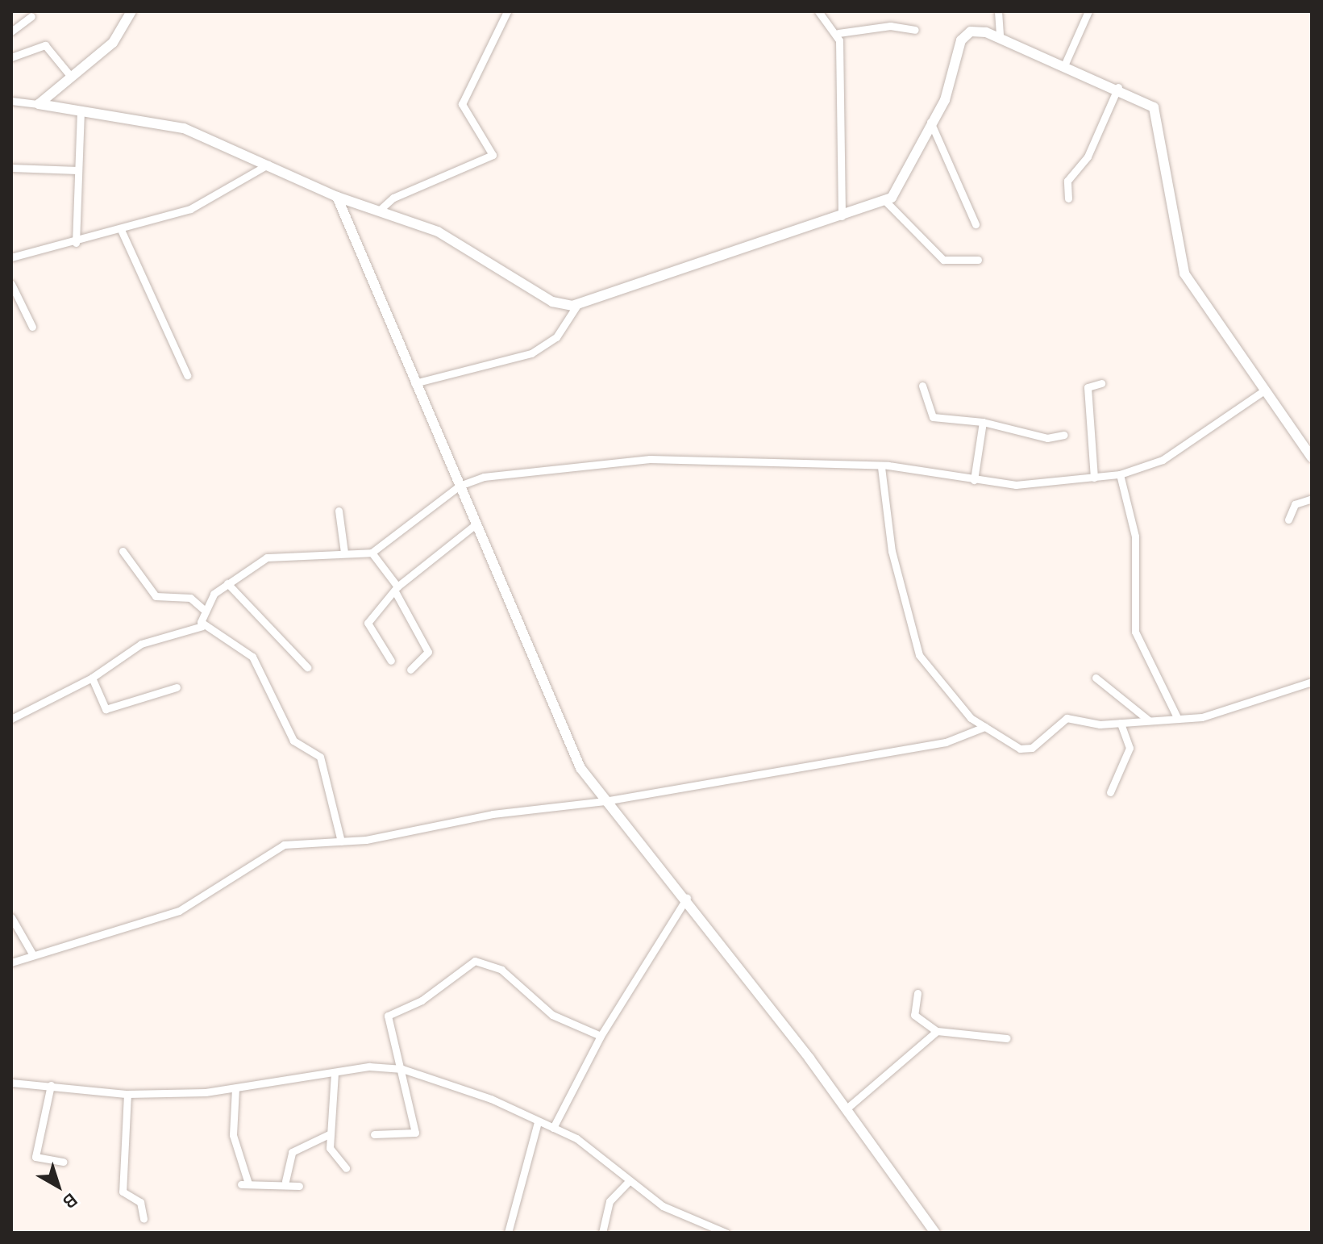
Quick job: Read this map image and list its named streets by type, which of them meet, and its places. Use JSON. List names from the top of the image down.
{
  "north": "bottom right"
}
